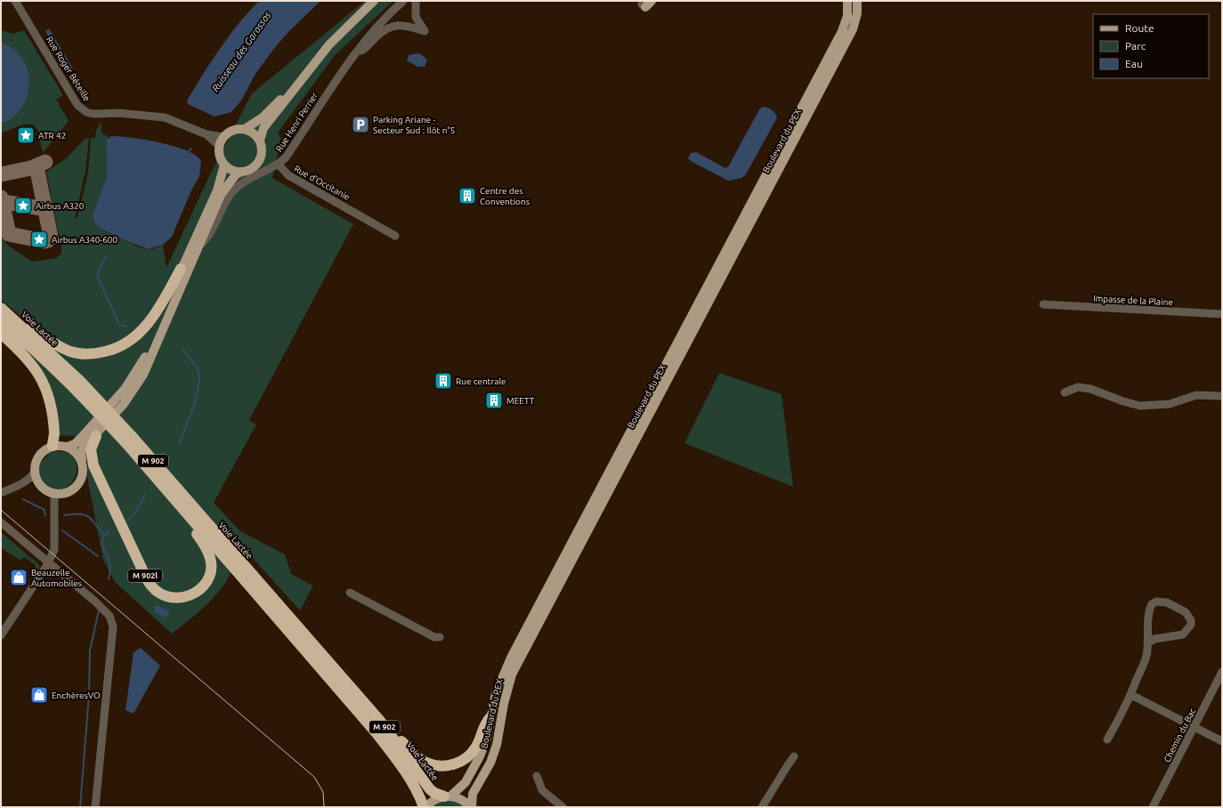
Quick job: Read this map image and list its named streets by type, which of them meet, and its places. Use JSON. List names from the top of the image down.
{
  "streets": {
    "highway": ["Voie Lactée", "M 902", "M 902l"],
    "main road": ["Boulevard du PEX"],
    "street": [
      "Rue Roger Béteille",
      "Rue Henri Perrier",
      "Rue d'Occitanie",
      "Impasse de la Plaine",
      "Chemin du Bac"
    ]
  },
  "crossings": [
    ["Rue Henri Perrier", "Rue d'Occitanie"],
    ["Boulevard du PEX", "Voie Lactée"],
    ["Boulevard du PEX", "M 902"],
    ["Voie Lactée", "M 902"],
    ["M 902", "M 902l"]
  ],
  "water": ["Ruisseau des Garossos"],
  "places": {
    "parking": ["Parking Ariane - Secteur Sud : Ilôt n°5"],
    "place": ["ATR 42", "Airbus A320", "Airbus A340-600"],
    "building": ["Centre des Conventions", "Rue centrale", "MEETT"],
    "shop": ["Beauzelle Automobiles", "EnchèresVO"]
  },
  "legend": ["Route", "Parc", "Eau"]
}
